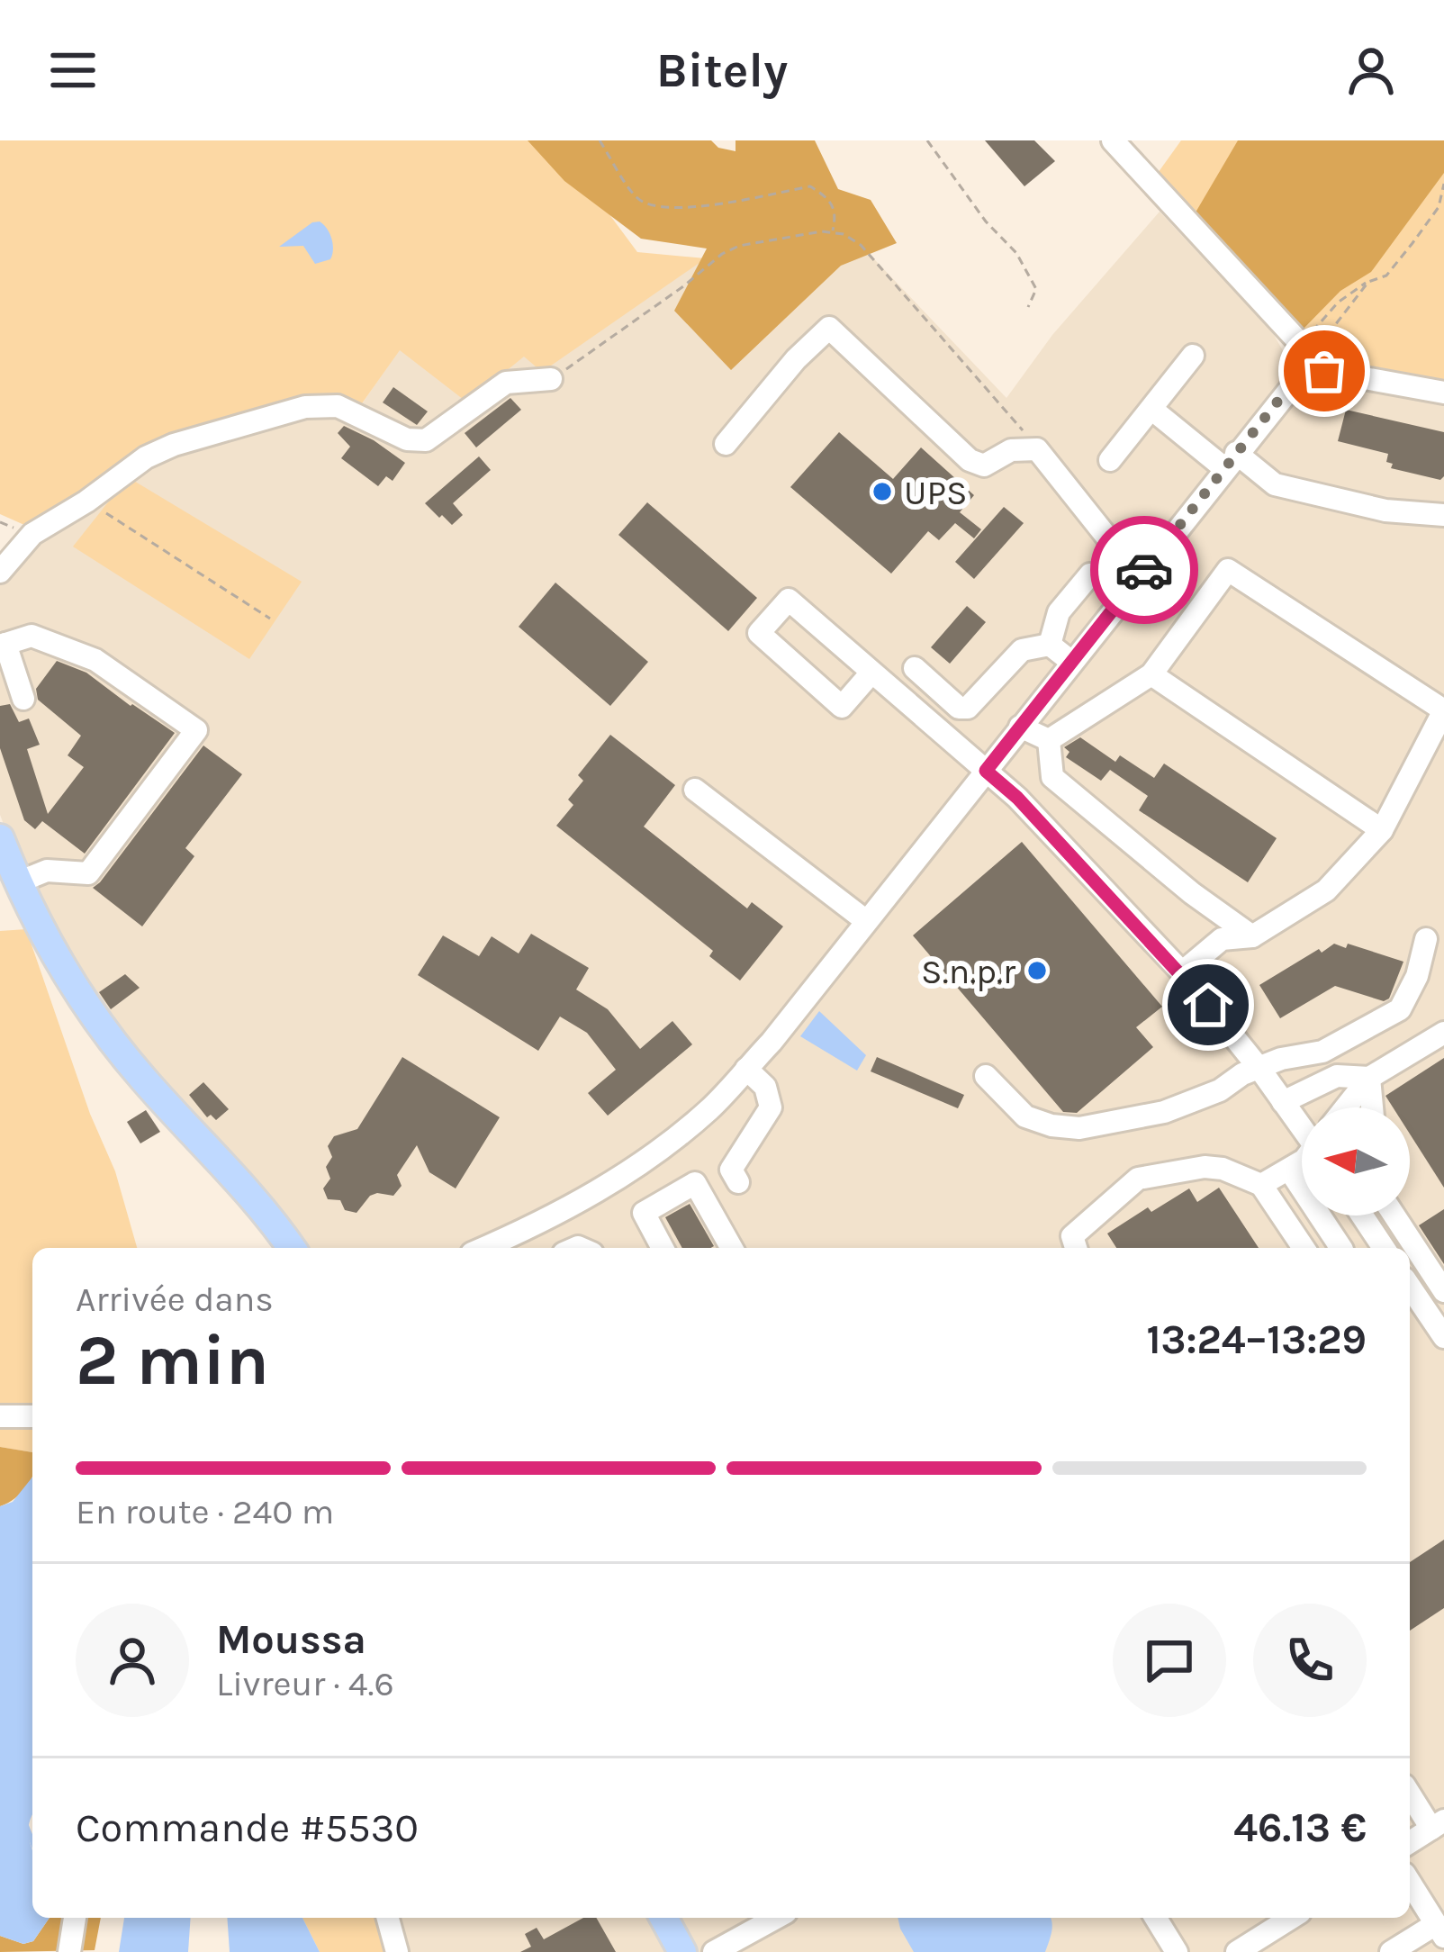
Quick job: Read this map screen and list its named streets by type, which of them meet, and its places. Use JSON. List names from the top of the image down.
{
  "places": ["UPS", "S.n.p.r"],
  "north": "left",
  "page": {
    "header": "Bitely",
    "heading": ["2 min", "Arrivée dans", "13:24–13:29"],
    "panel": [
      "Moussa",
      "Livreur · 4.6",
      "Commande #5530",
      "46.13 €"
    ],
    "bar": "En route · 240 m"
  }
}
